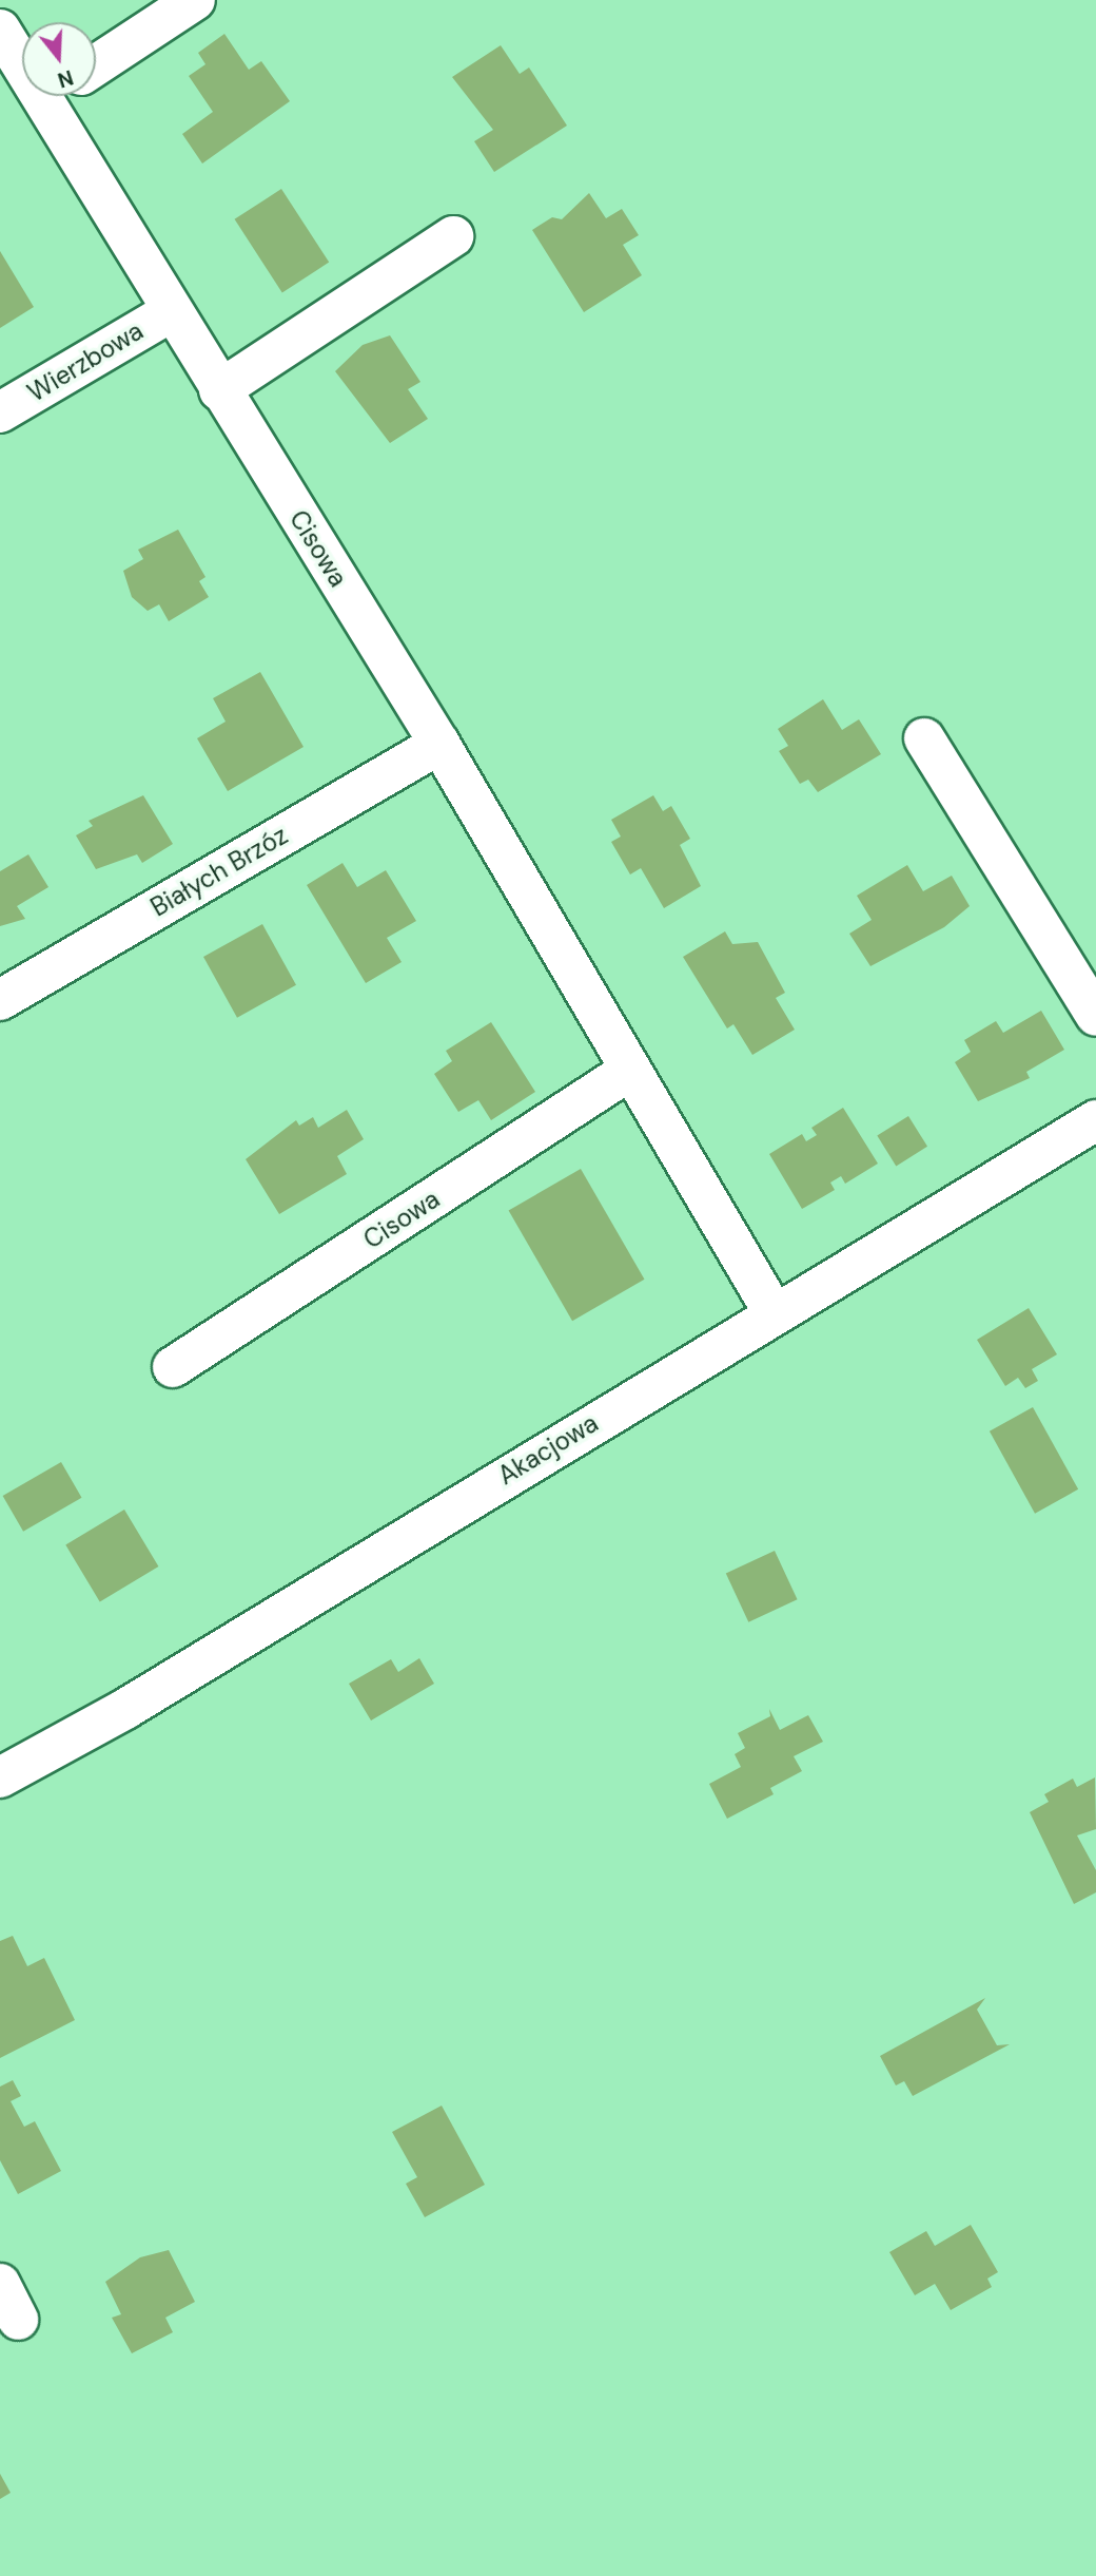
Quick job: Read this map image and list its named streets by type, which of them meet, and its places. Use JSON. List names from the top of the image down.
{
  "streets": {
    "street": [
      "Wierzbowa",
      "Cisowa",
      "Białych Brzóz",
      "Akacjowa"
    ]
  },
  "crossings": [
    ["Wierzbowa", "Cisowa"],
    ["Cisowa", "Białych Brzóz"],
    ["Cisowa", "Akacjowa"]
  ],
  "north": "bottom"
}
